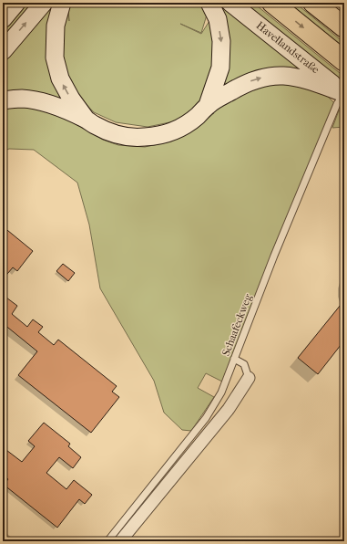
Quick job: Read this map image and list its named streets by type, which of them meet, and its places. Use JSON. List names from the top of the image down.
{
  "streets": {
    "main road": ["Havellandstraße"],
    "lane": ["Schaafeckweg"]
  },
  "crossings": [
    ["Havellandstraße", "Schaafeckweg"]
  ]
}
